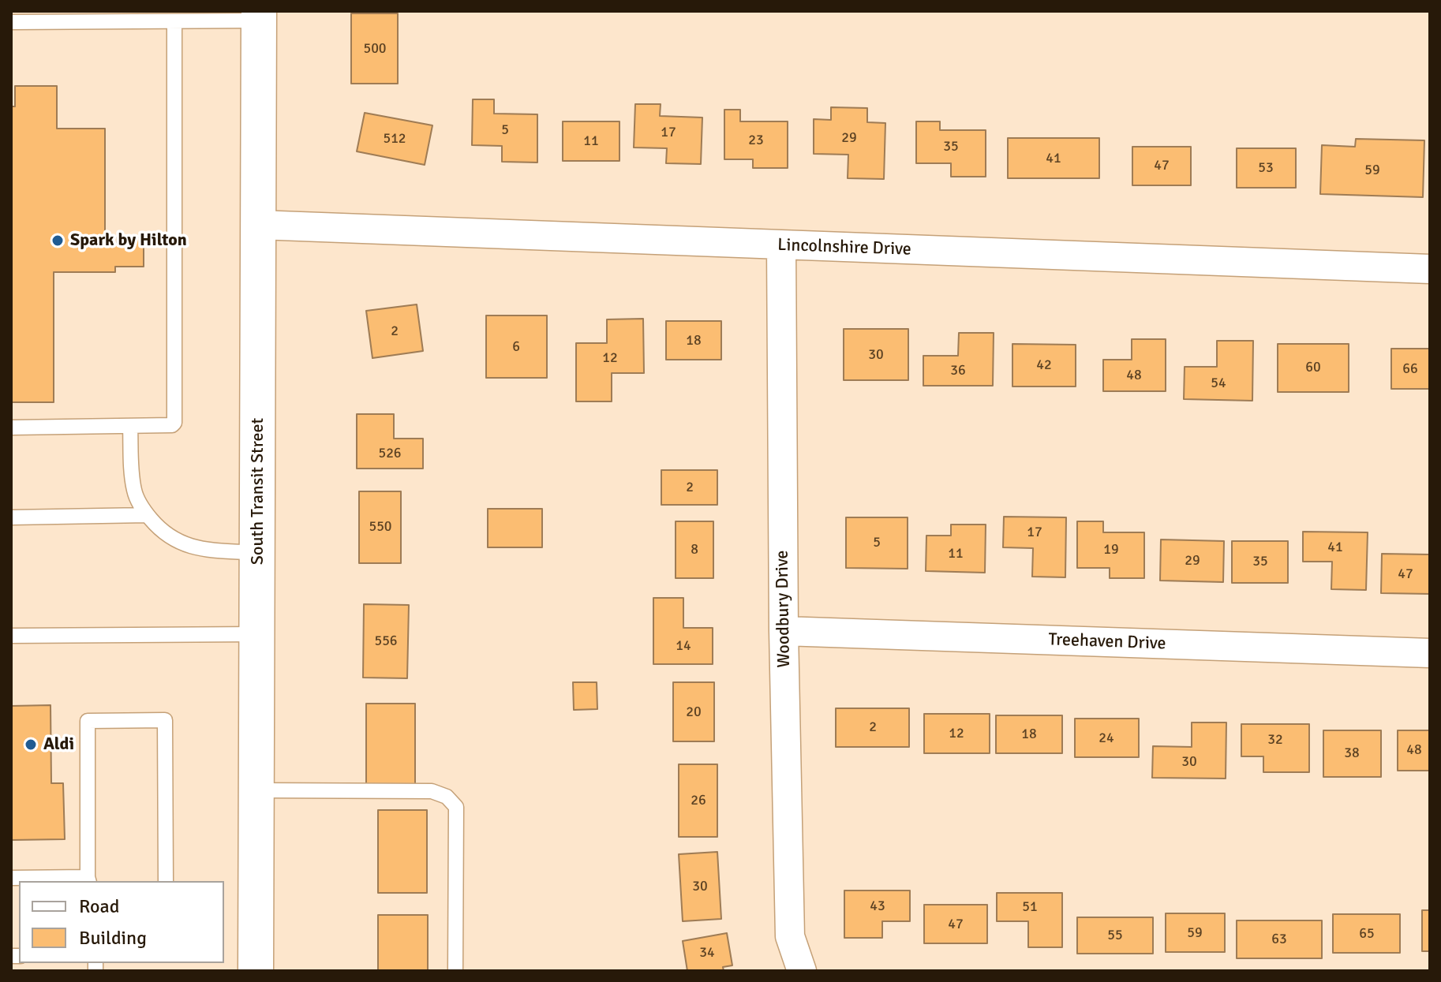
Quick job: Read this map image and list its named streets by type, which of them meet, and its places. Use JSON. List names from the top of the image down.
{
  "streets": {
    "highway": ["South Transit Street"],
    "street": ["Lincolnshire Drive", "Woodbury Drive", "Treehaven Drive"]
  },
  "crossings": [
    ["Lincolnshire Drive", "South Transit Street"],
    ["Lincolnshire Drive", "Woodbury Drive"],
    ["Woodbury Drive", "Treehaven Drive"]
  ],
  "places": ["Spark by Hilton", "Aldi"],
  "house_numbers": [
    "500",
    "5",
    "17",
    "29",
    "512",
    "23",
    "11",
    "35",
    "41",
    "47",
    "53",
    "59",
    "2",
    "18",
    "6",
    "30",
    "12",
    "42",
    "60",
    "66",
    "36",
    "48",
    "54",
    "526",
    "2",
    "550",
    "17",
    "5",
    "41",
    "8",
    "19",
    "11",
    "29",
    "35",
    "47",
    "556",
    "14",
    "20",
    "2",
    "12",
    "18",
    "24",
    "32",
    "48",
    "38",
    "30",
    "26",
    "30",
    "43",
    "51",
    "47",
    "59",
    "65",
    "55",
    "63",
    "34"
  ],
  "legend": ["Road", "Building"]
}
